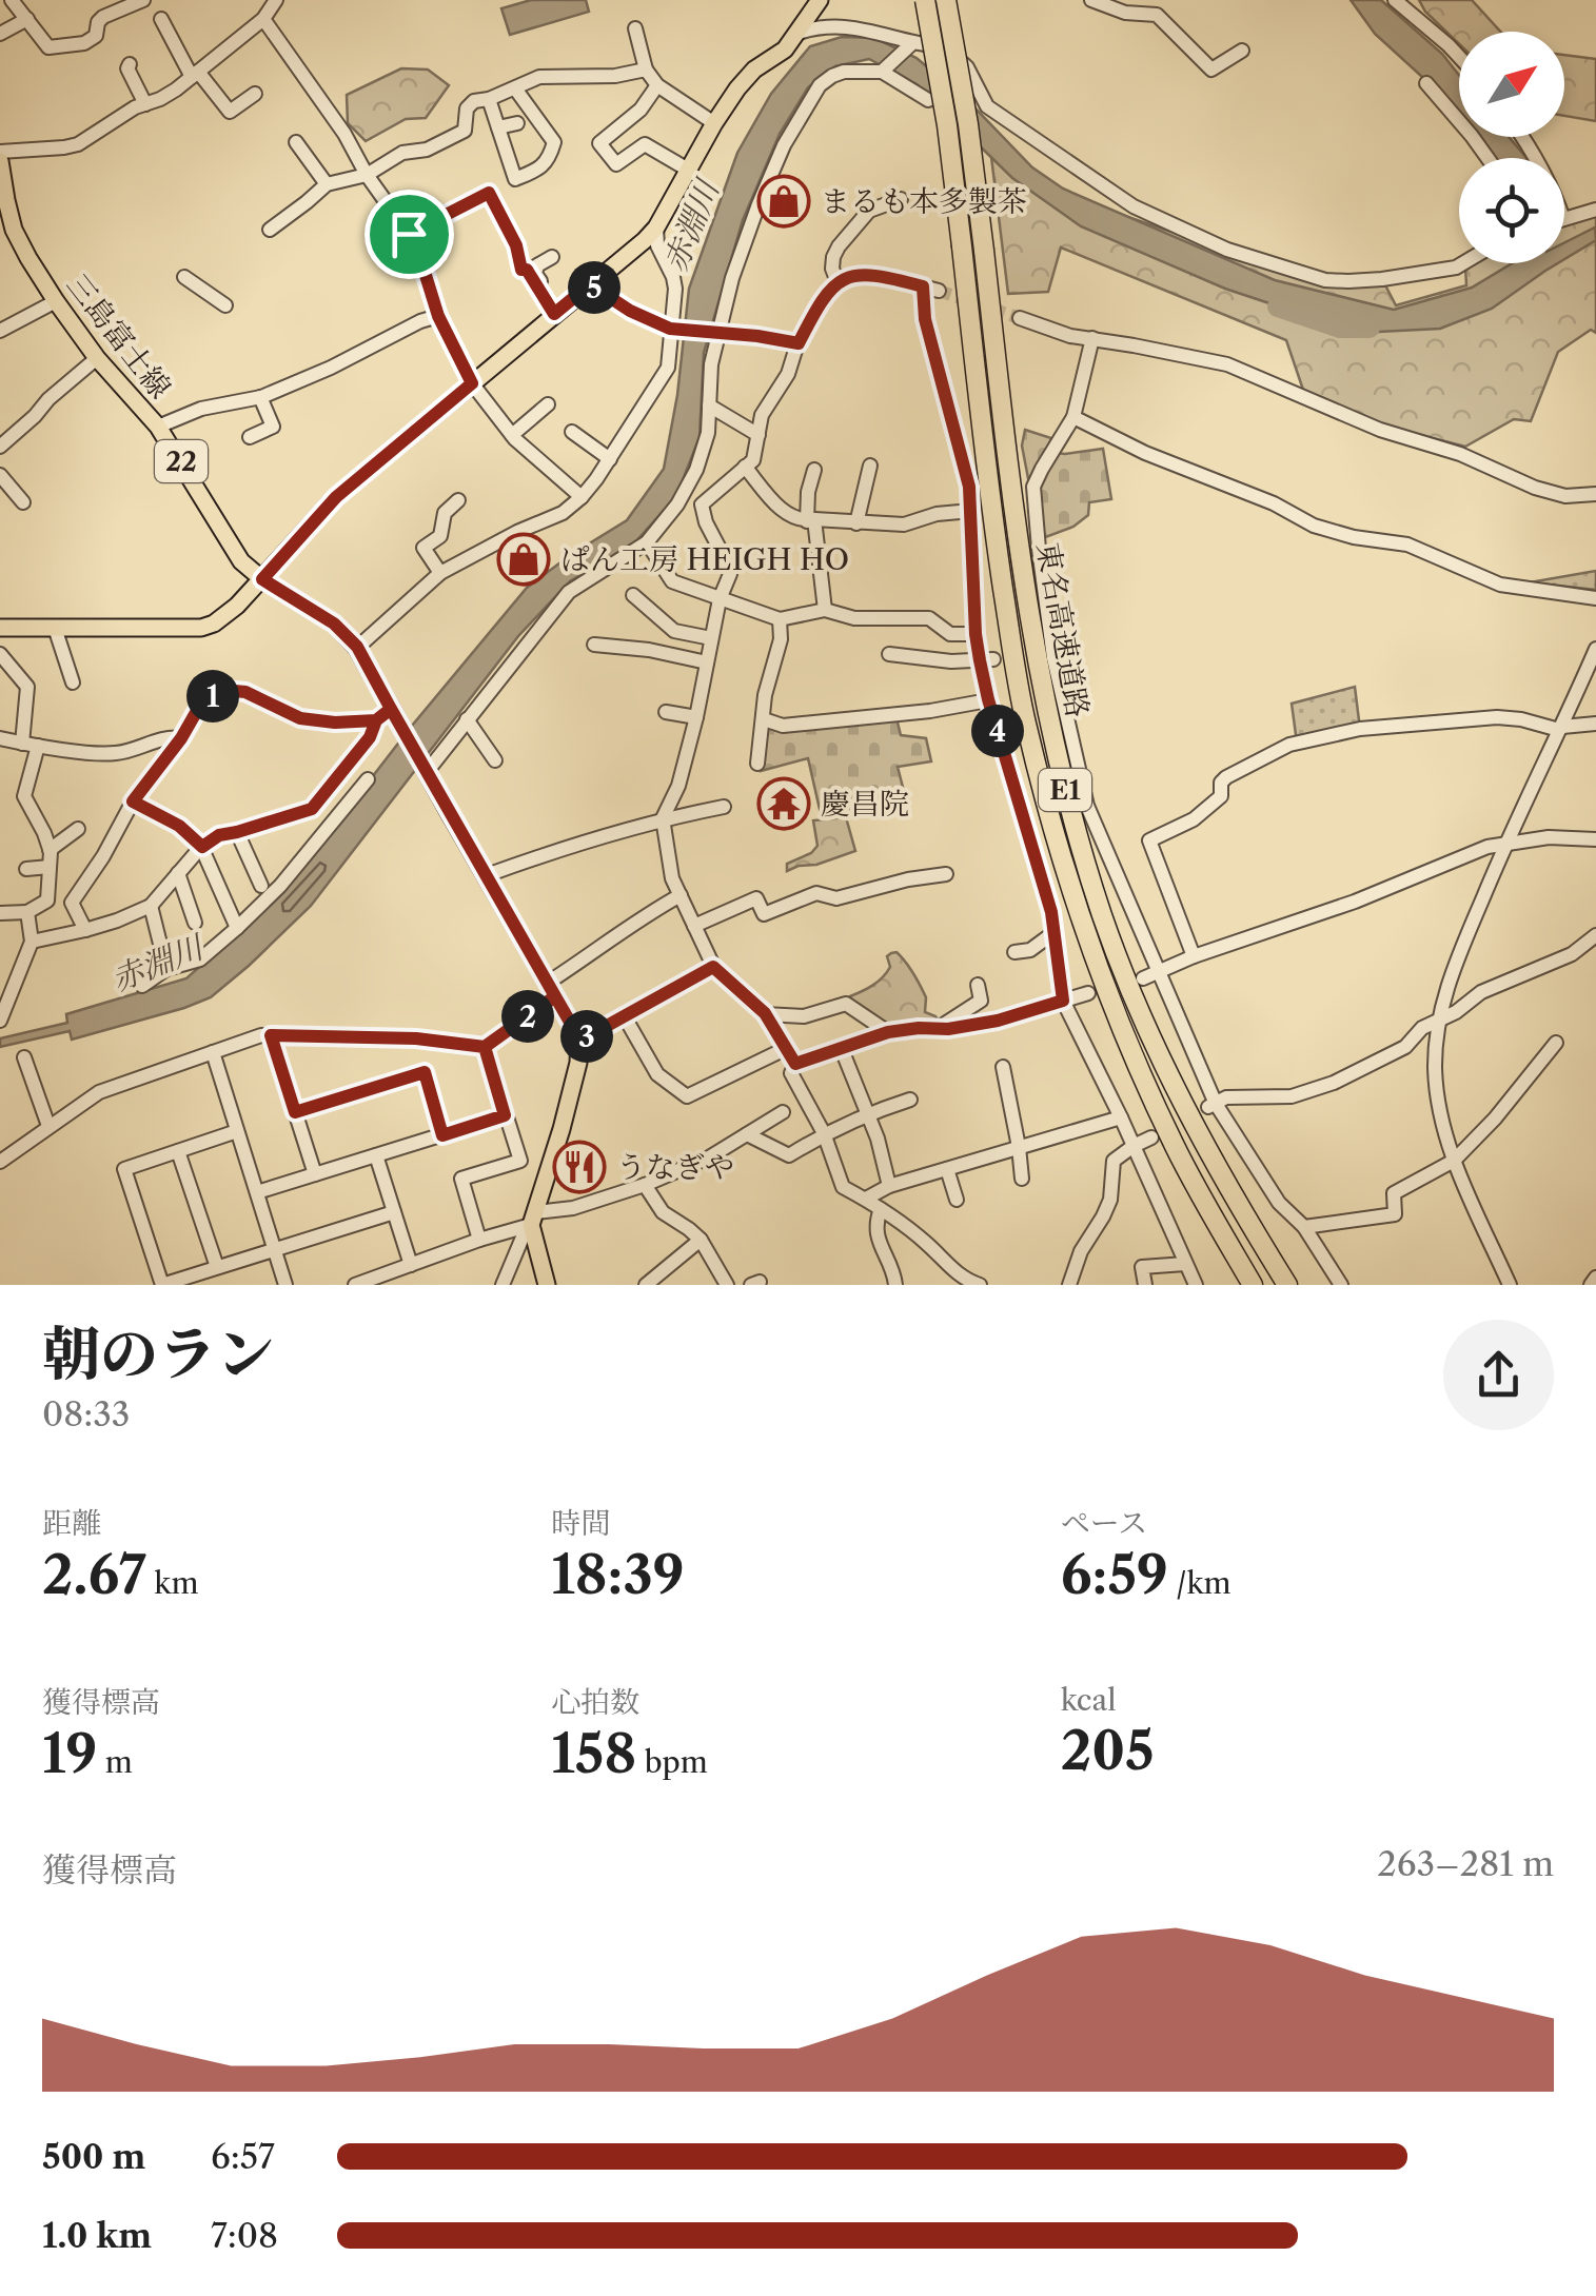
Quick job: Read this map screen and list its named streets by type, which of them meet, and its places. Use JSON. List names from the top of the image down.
{
  "streets": {
    "highway": ["東名高速道路", "E1"],
    "main road": ["三島富士線", "22"]
  },
  "water": ["赤淵川"],
  "places": {
    "shop": ["まるも本多製茶", "ぱん工房 HEIGH HO"],
    "temple": ["慶昌院"],
    "restaurant": ["うなぎや"]
  },
  "north": "top right",
  "page": {
    "pins": [
      "5",
      "1",
      "4",
      "2",
      "3"
    ],
    "heading": ["朝のラン", "08:33"],
    "stats": [
      ["距離", "2.67 km"],
      ["時間", "18:39"],
      ["ペース", "6:59 /km"],
      ["獲得標高", "19 m"],
      ["心拍数", "158 bpm"],
      ["kcal", "205"]
    ],
    "chart": ["獲得標高", "263–281 m"],
    "list": [
      {
        "name": "500 m",
        "note": "6:57"
      },
      {
        "name": "1.0 km",
        "note": "7:08"
      }
    ]
  }
}
